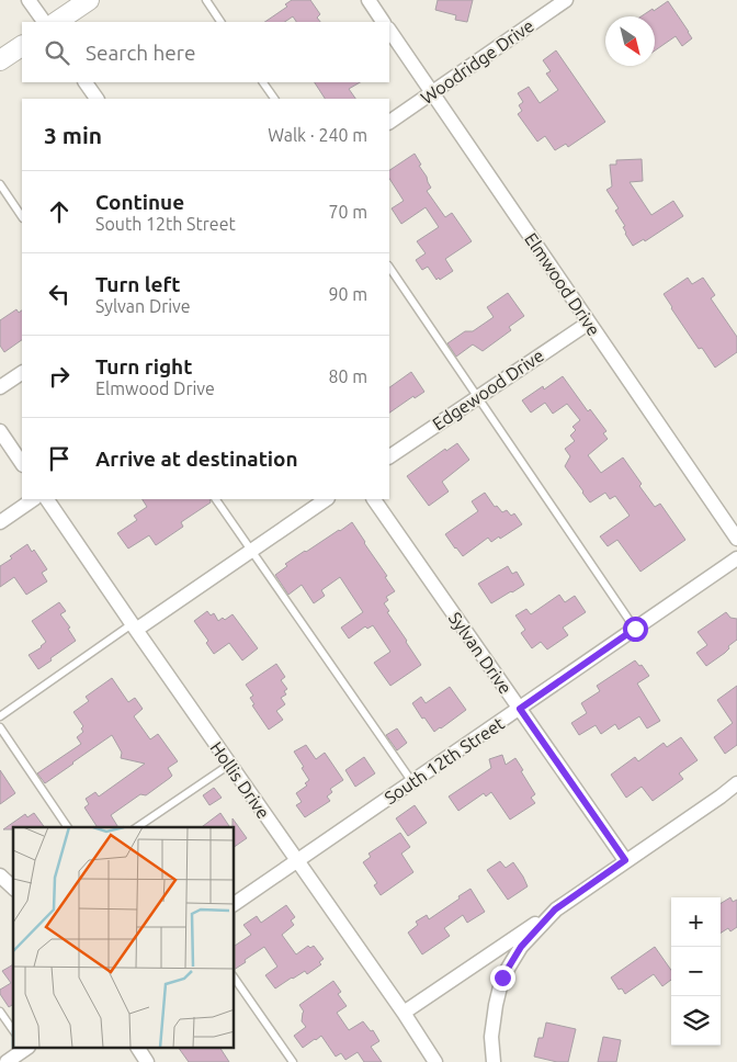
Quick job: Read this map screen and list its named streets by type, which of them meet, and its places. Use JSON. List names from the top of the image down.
{
  "streets": {
    "street": [
      "Woodridge Drive",
      "Elmwood Drive",
      "Edgewood Drive",
      "Sylvan Drive",
      "South 12th Street",
      "Hollis Drive"
    ]
  },
  "crossings": [
    ["Woodridge Drive", "Elmwood Drive"],
    ["Elmwood Drive", "Edgewood Drive"],
    ["Sylvan Drive", "South 12th Street"],
    ["South 12th Street", "Hollis Drive"]
  ],
  "north": "bottom right",
  "page": {
    "search": "Search here",
    "heading": ["3 min", "Walk · 240 m"],
    "list": [
      ["Continue", "South 12th Street", "70 m"],
      ["Turn left", "Sylvan Drive", "90 m"],
      ["Turn right", "Elmwood Drive", "80 m"],
      "Arrive at destination"
    ],
    "map_buttons": ["+", "−"]
  }
}
